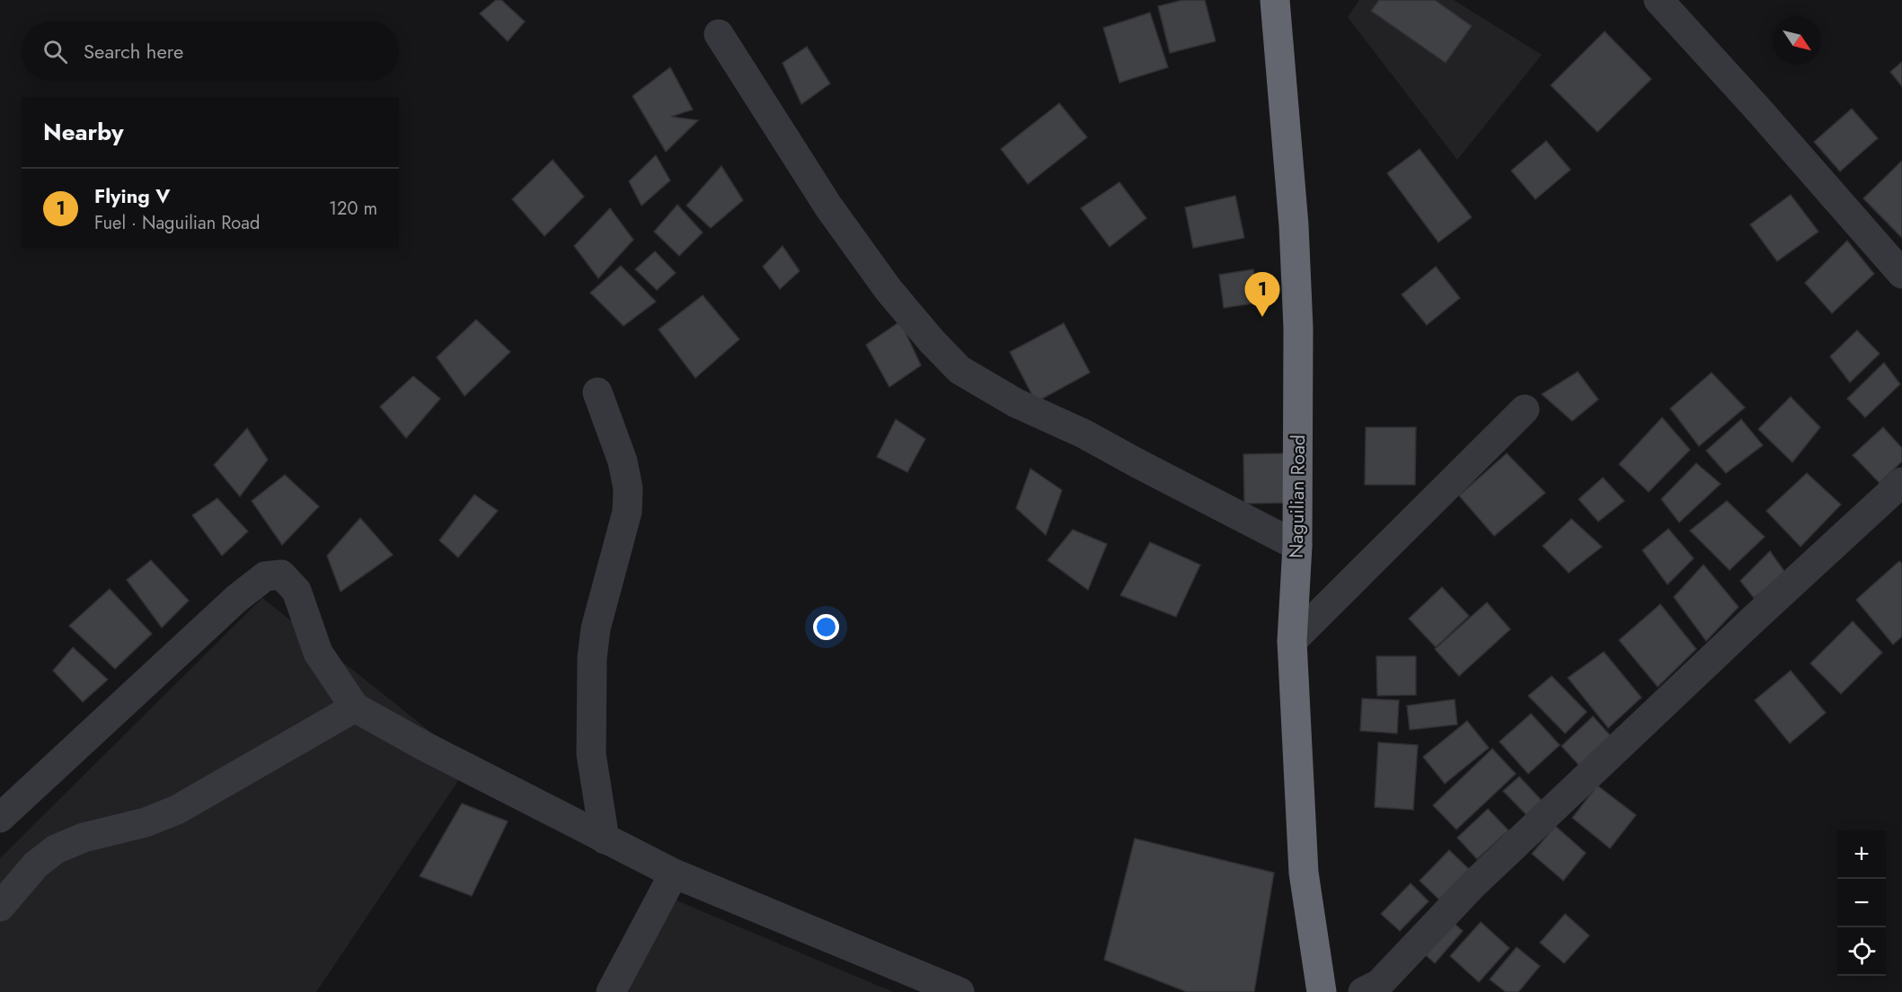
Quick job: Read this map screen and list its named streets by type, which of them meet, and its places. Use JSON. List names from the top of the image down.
{
  "streets": {
    "highway": ["Naguilian Road"]
  },
  "north": "bottom right",
  "page": {
    "search": "Search here",
    "heading": "Nearby",
    "list": [
      {
        "mark": "1",
        "name": "Flying V",
        "note": "Fuel · Naguilian Road",
        "value": "120 m"
      }
    ],
    "pins": "1",
    "map_buttons": ["+", "−"]
  }
}
